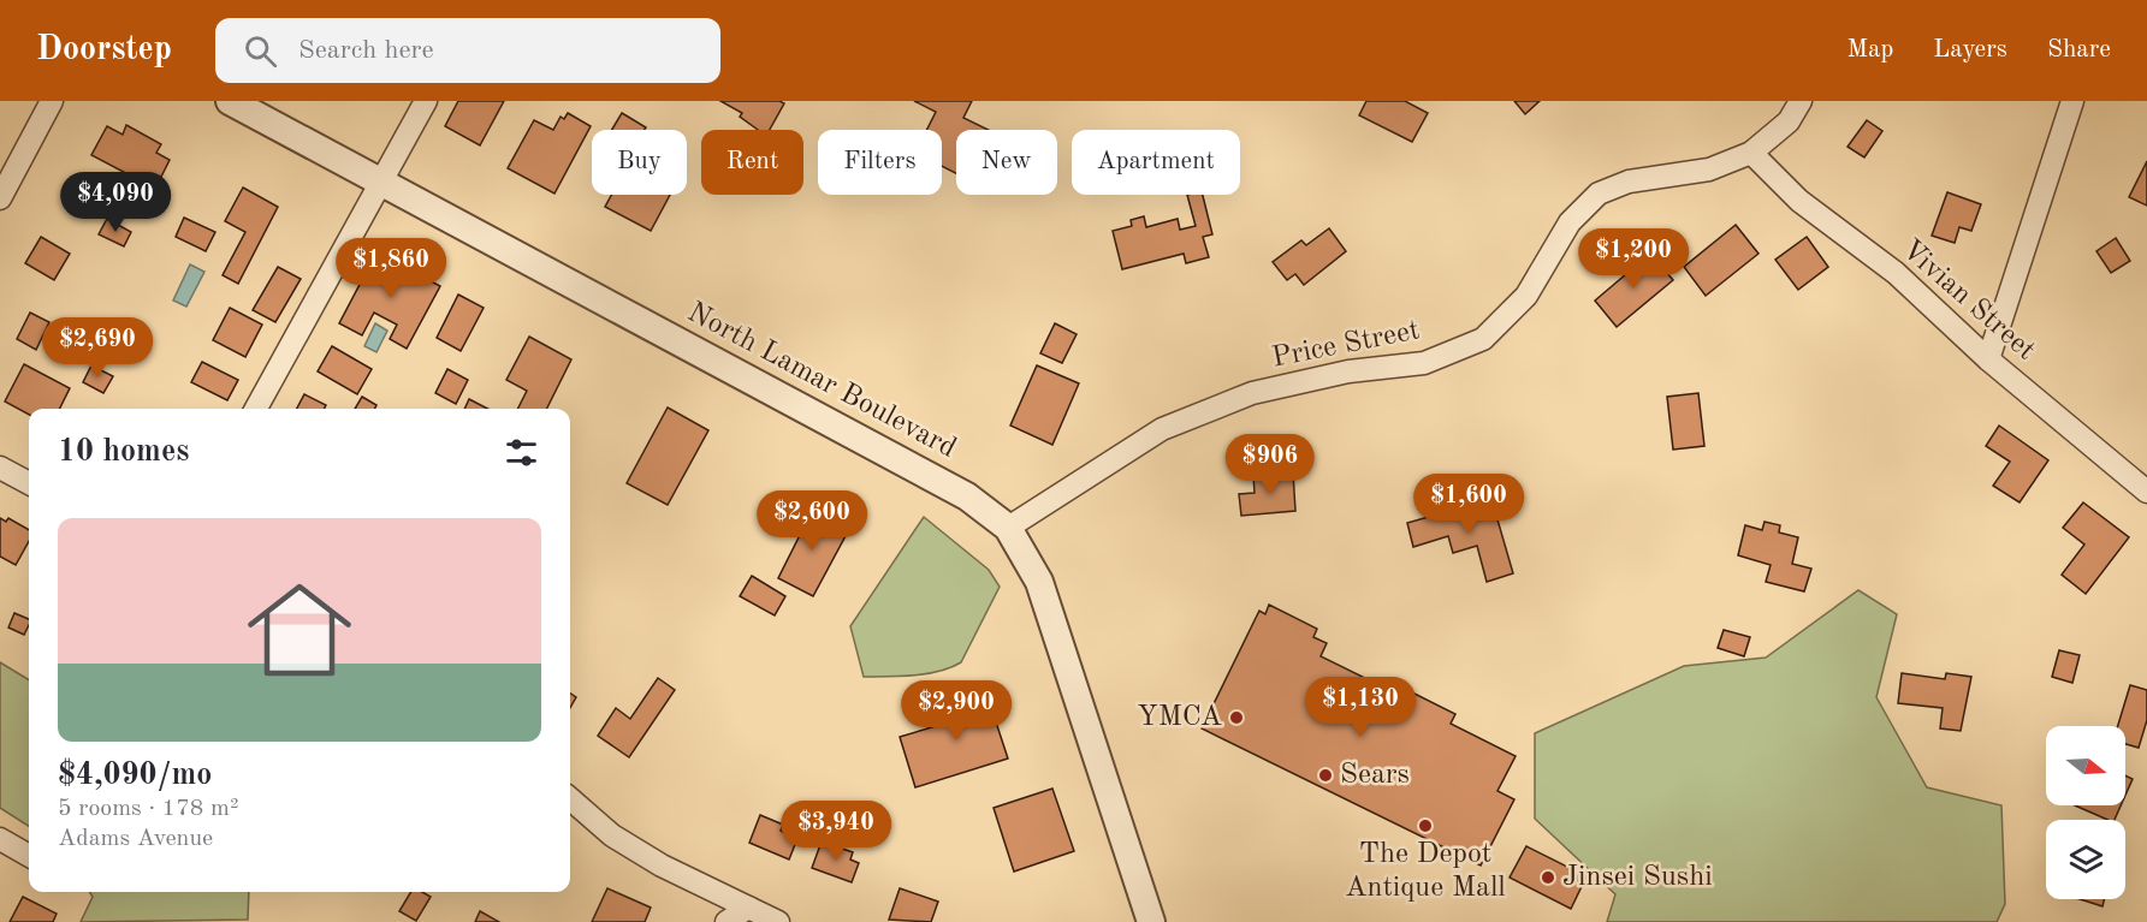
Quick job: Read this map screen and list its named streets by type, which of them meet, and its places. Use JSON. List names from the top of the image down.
{
  "streets": {
    "street": ["Vivian Street", "Price Street", "North Lamar Boulevard"]
  },
  "crossings": [
    ["Vivian Street", "Price Street"],
    ["Price Street", "North Lamar Boulevard"]
  ],
  "places": [
    "YMCA",
    "Sears",
    "The Depot Antique Mall",
    "Jinsei Sushi"
  ],
  "north": "right",
  "page": {
    "header": "Doorstep",
    "search": "Search here",
    "nav": ["Map", "Layers", "Share"],
    "chip": [
      "Buy",
      "Rent",
      "Filters",
      "New",
      "Apartment"
    ],
    "price": [
      "$4,090",
      "$1,200",
      "$1,860",
      "$2,690",
      "$906",
      "$1,600",
      "$2,600",
      "$1,130",
      "$2,900",
      "$3,940"
    ],
    "heading": "10 homes",
    "list": [
      {
        "name": "$4,090/mo",
        "note": "5 rooms · 178 m² · Adams Avenue"
      }
    ]
  }
}
